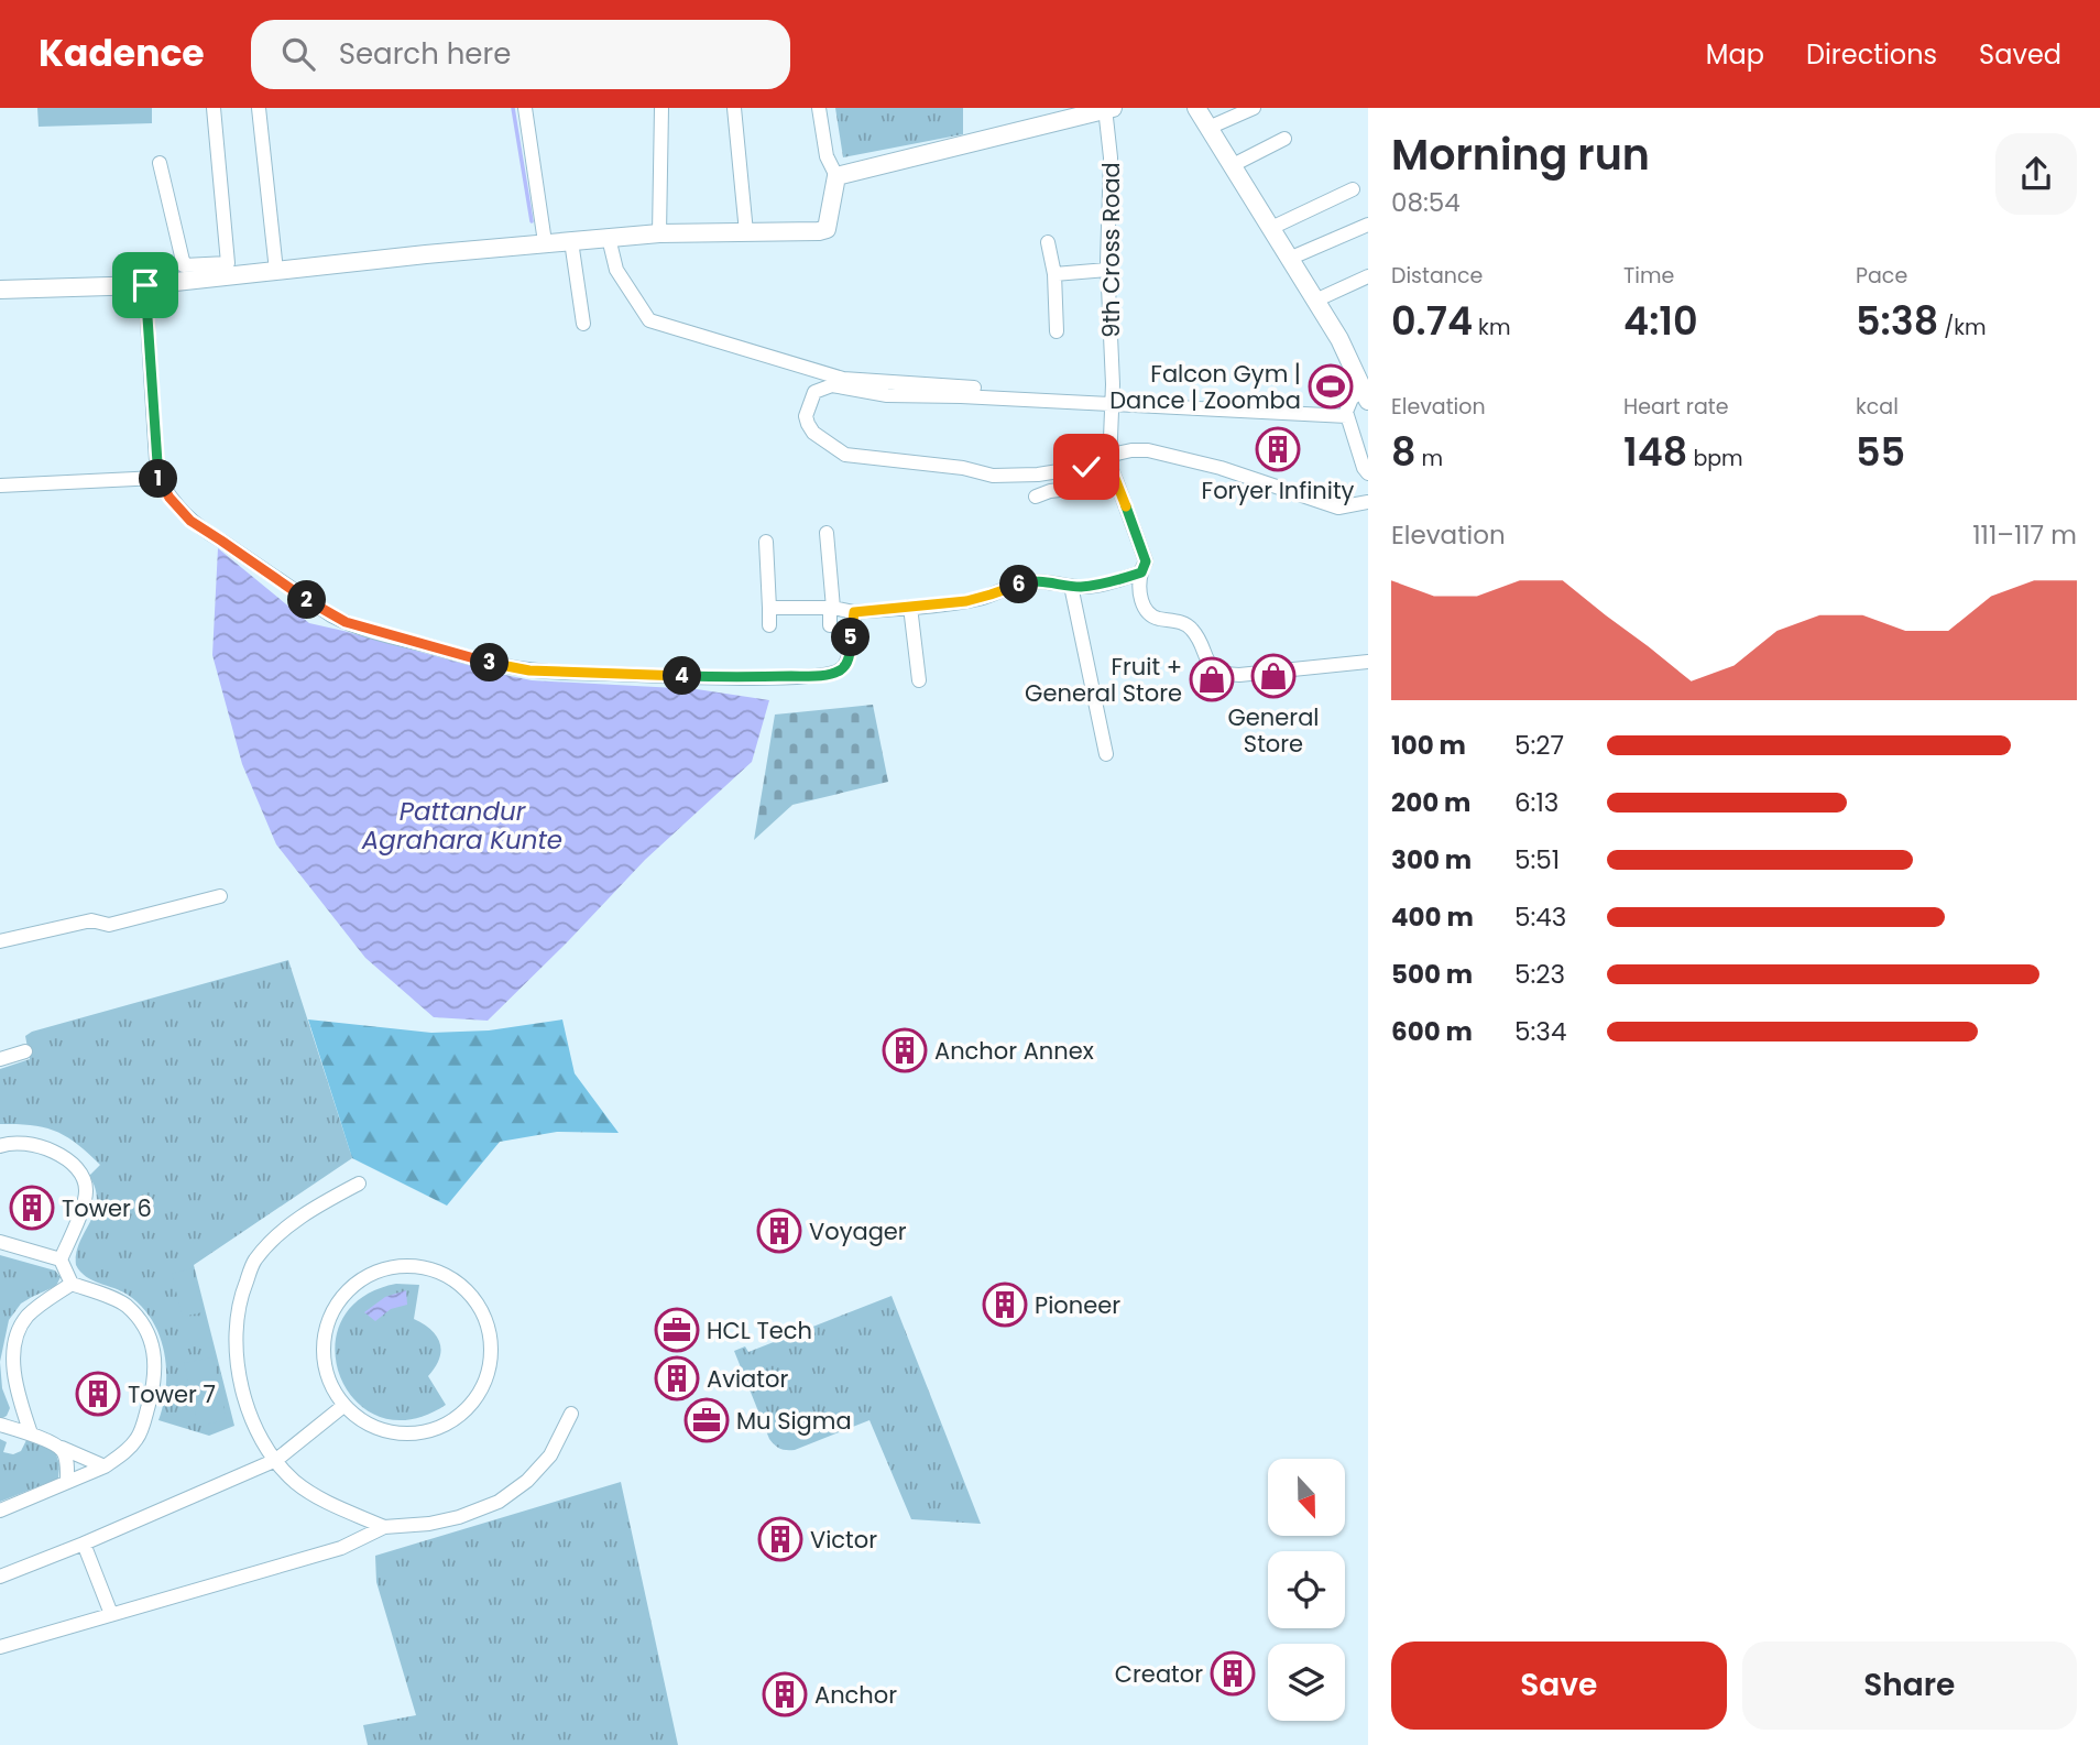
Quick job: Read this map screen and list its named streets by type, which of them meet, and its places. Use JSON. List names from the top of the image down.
{
  "streets": {
    "street": ["9th Cross Road"]
  },
  "water": ["Pattandur Agrahara Kunte"],
  "places": {
    "sports": ["Falcon Gym | Dance | Zoomba"],
    "building": [
      "Foryer Infinity",
      "Anchor Annex",
      "Tower 6",
      "Voyager",
      "Pioneer",
      "Aviator",
      "Tower 7",
      "Victor",
      "Creator",
      "Anchor"
    ],
    "shop": ["General Store", "Fruit + General Store"],
    "office": ["HCL Tech", "Mu Sigma"]
  },
  "north": "bottom",
  "page": {
    "header": "Kadence",
    "search": "Search here",
    "nav": ["Map", "Directions", "Saved"],
    "heading": ["Morning run", "08:54"],
    "stats": [
      ["Distance", "0.74 km"],
      ["Time", "4:10"],
      ["Pace", "5:38 /km"],
      ["Elevation", "8 m"],
      ["Heart rate", "148 bpm"],
      ["kcal", "55"]
    ],
    "pins": [
      "1",
      "6",
      "2",
      "5",
      "3",
      "4"
    ],
    "chart": ["Elevation", "111–117 m"],
    "list": [
      {
        "name": "100 m",
        "note": "5:27"
      },
      {
        "name": "200 m",
        "note": "6:13"
      },
      {
        "name": "300 m",
        "note": "5:51"
      },
      {
        "name": "400 m",
        "note": "5:43"
      },
      {
        "name": "500 m",
        "note": "5:23"
      },
      {
        "name": "600 m",
        "note": "5:34"
      }
    ],
    "buttons": ["Save", "Share"]
  }
}
